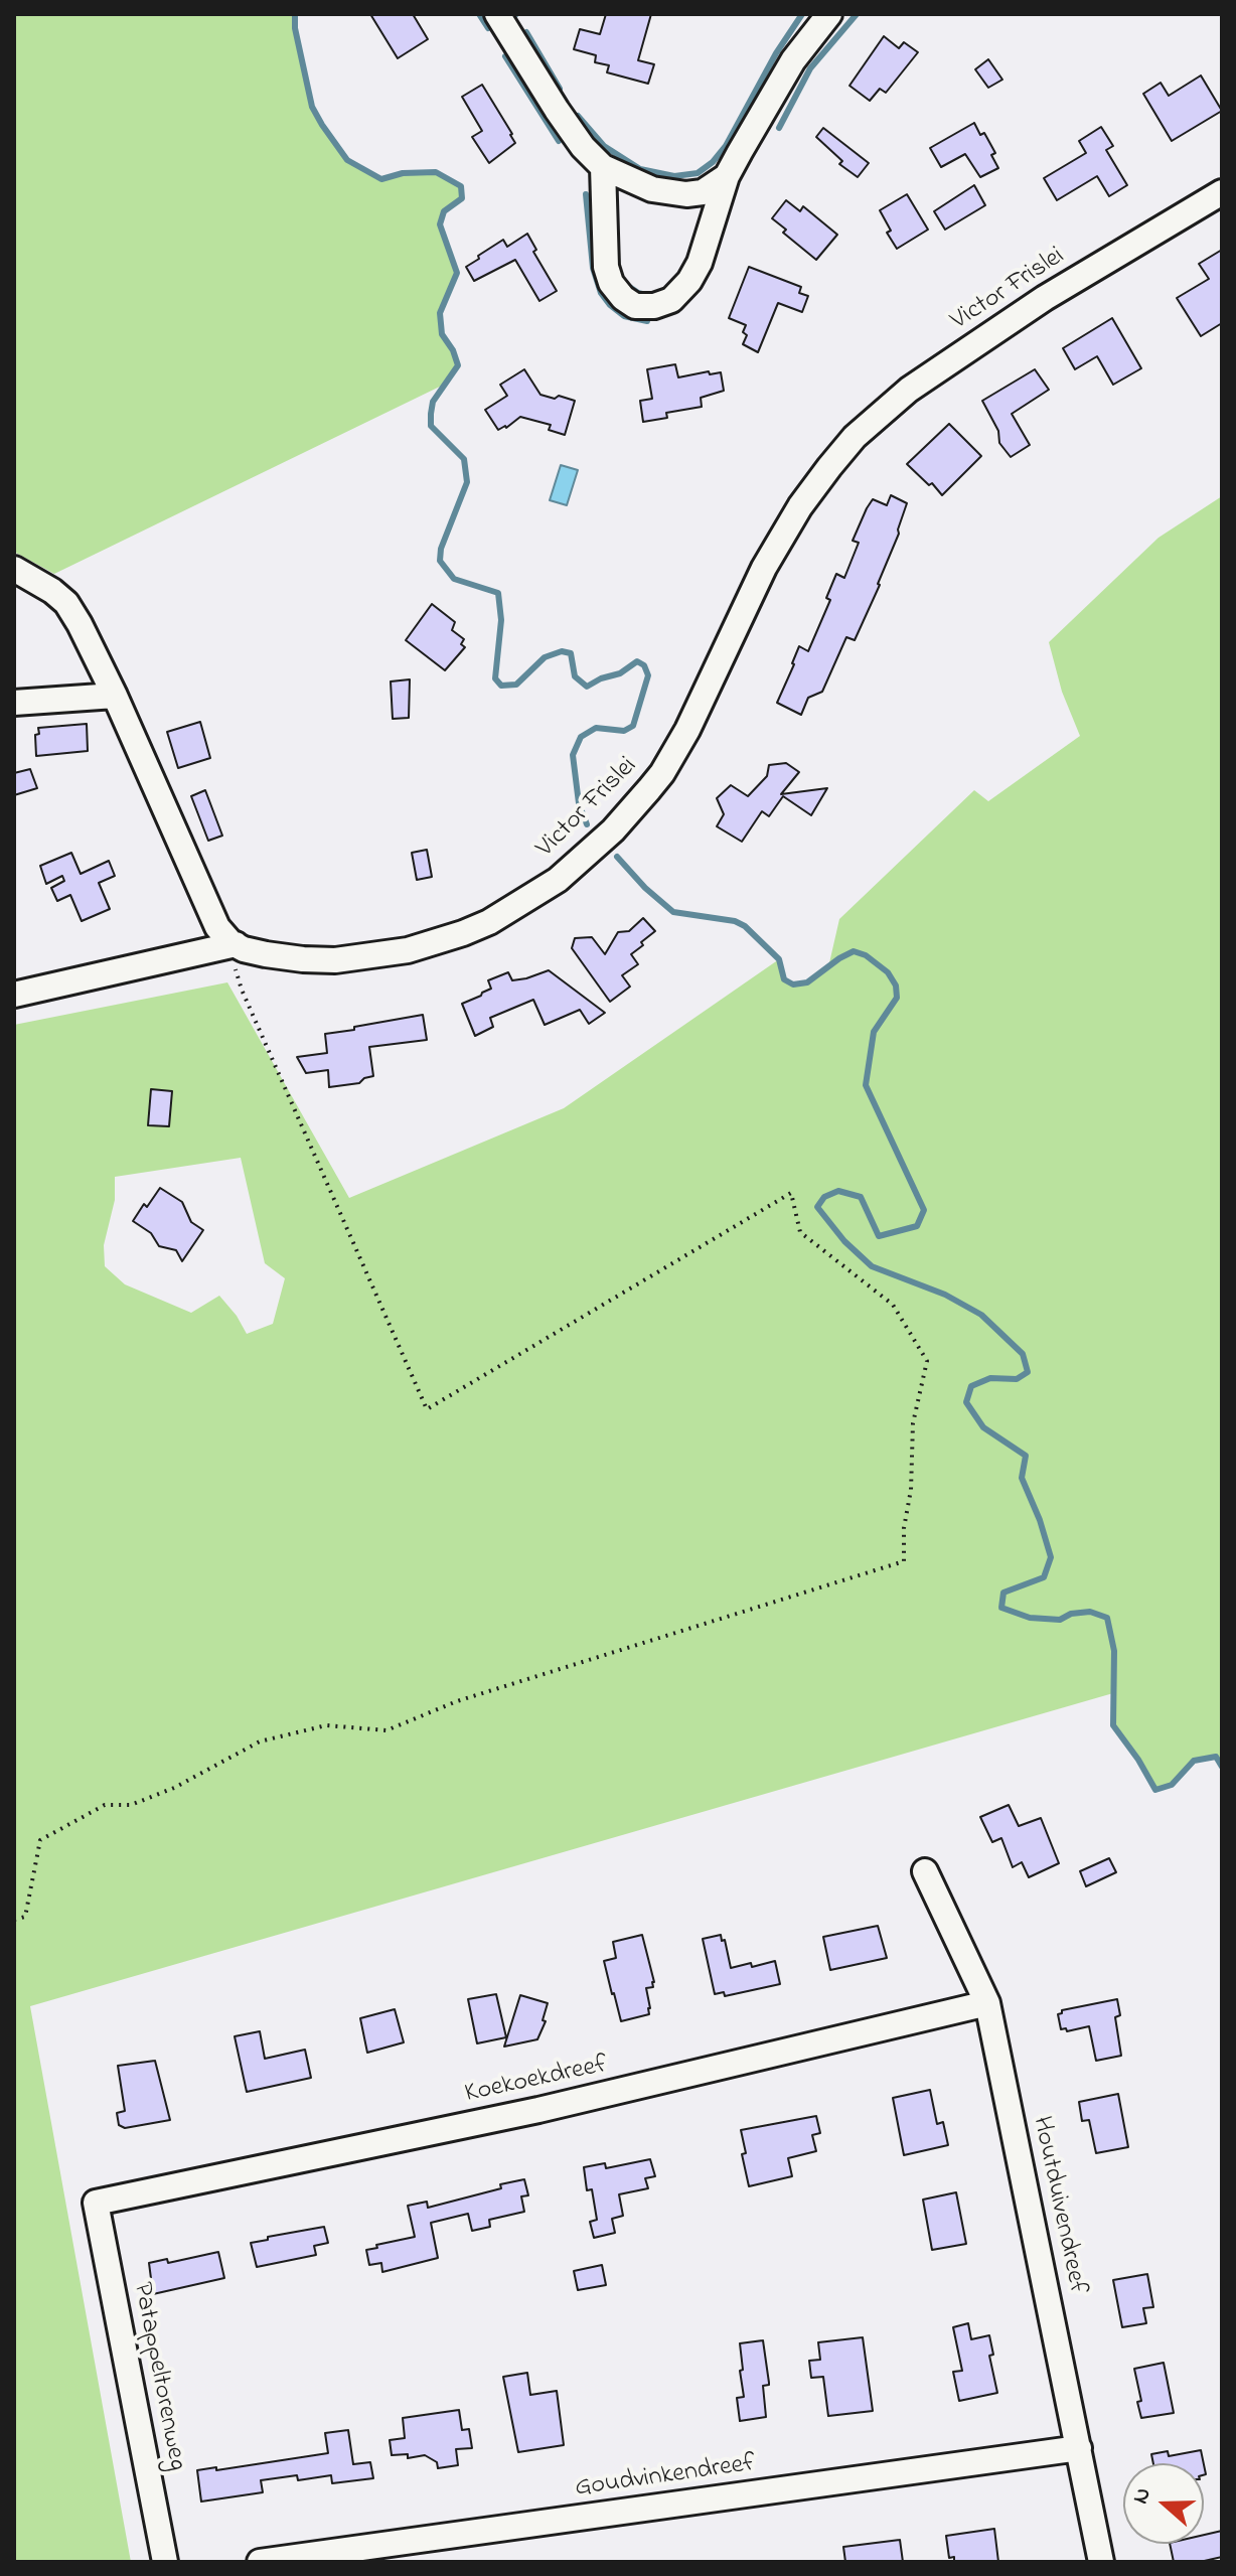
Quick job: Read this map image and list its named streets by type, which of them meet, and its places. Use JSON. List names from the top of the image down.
{
  "streets": {
    "street": [
      "Victor Frislei",
      "Koekoekdreef",
      "Houtduivendreef",
      "Patappeltorenweg",
      "Goudvinkendreef"
    ]
  },
  "crossings": [
    ["Koekoekdreef", "Houtduivendreef"],
    ["Koekoekdreef", "Patappeltorenweg"],
    ["Houtduivendreef", "Goudvinkendreef"]
  ],
  "north": "left"
}
